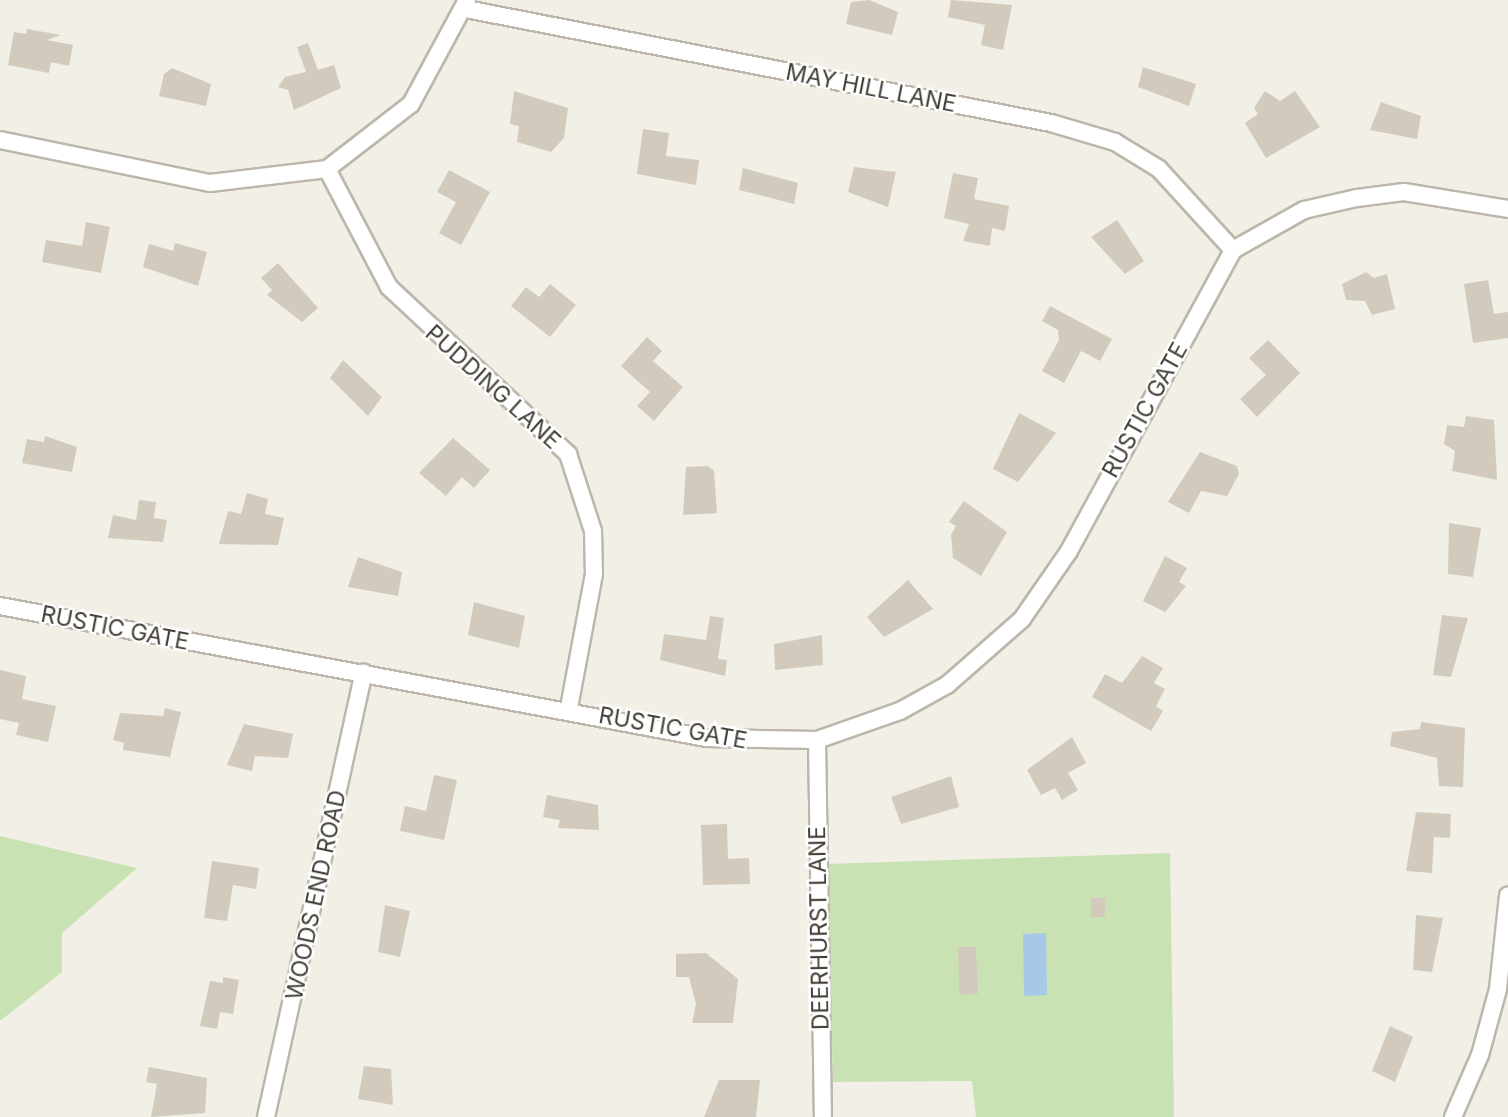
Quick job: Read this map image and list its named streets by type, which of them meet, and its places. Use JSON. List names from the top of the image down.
{
  "streets": {
    "street": [
      "MAY HILL LANE",
      "PUDDING LANE",
      "RUSTIC GATE",
      "WOODS END ROAD",
      "DEERHURST LANE"
    ]
  },
  "crossings": [
    ["MAY HILL LANE", "RUSTIC GATE"],
    ["PUDDING LANE", "RUSTIC GATE"],
    ["RUSTIC GATE", "WOODS END ROAD"],
    ["RUSTIC GATE", "DEERHURST LANE"]
  ]
}
